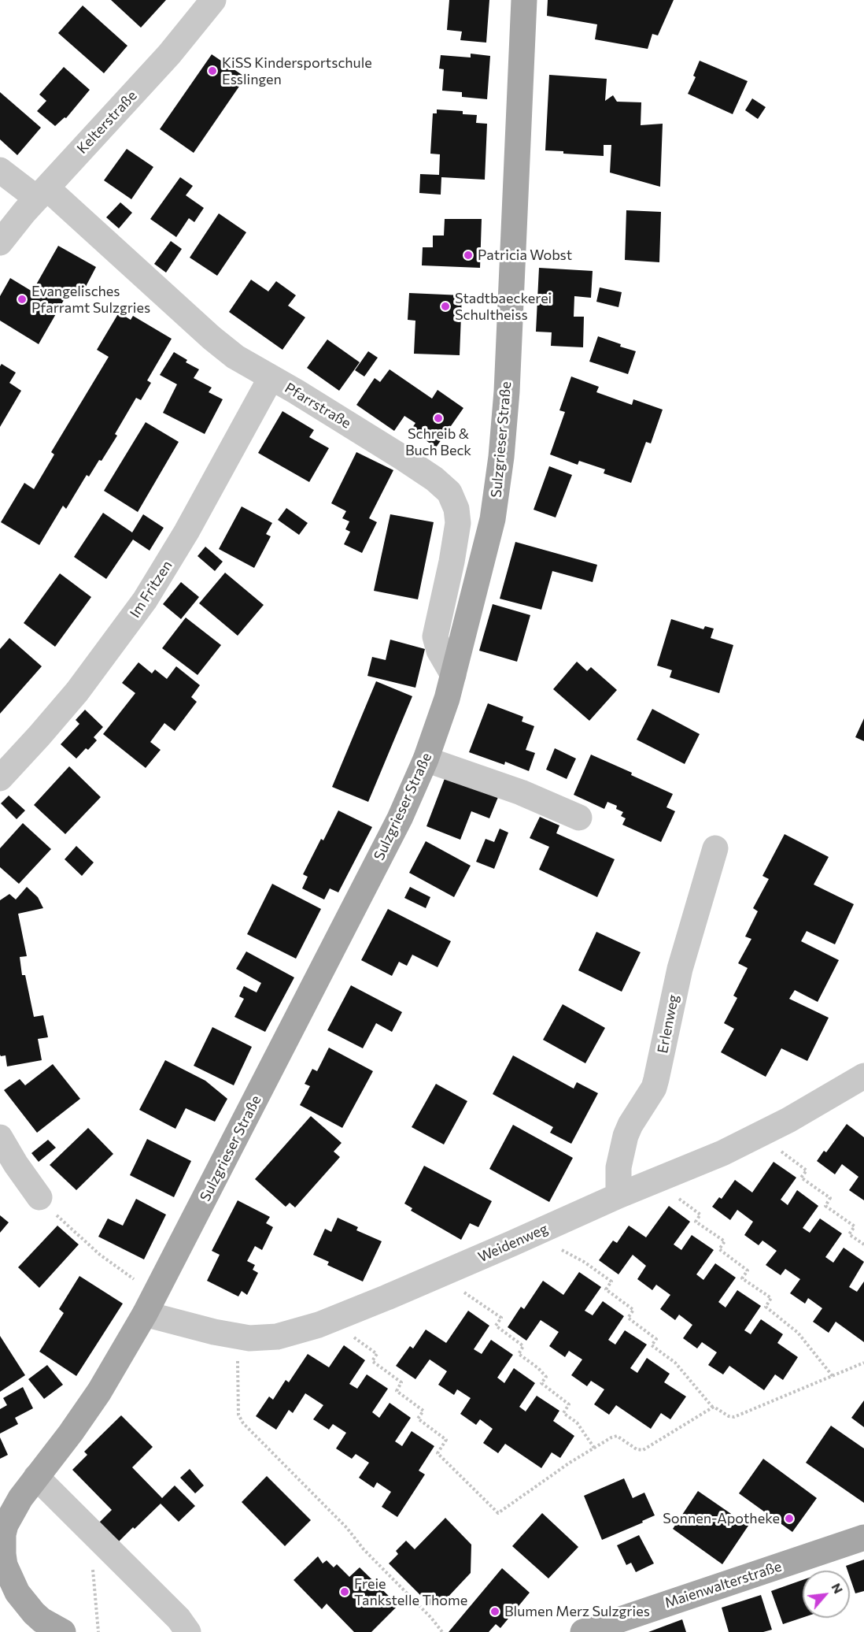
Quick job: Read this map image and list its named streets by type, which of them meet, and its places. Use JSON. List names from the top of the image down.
{
  "streets": {
    "main road": ["Sulzgrieser Straße", "Maienwalterstraße"],
    "street": [
      "Kelterstraße",
      "Pfarrstraße",
      "Im Fritzen",
      "Erlenweg",
      "Weidenweg"
    ]
  },
  "crossings": [
    ["Kelterstraße", "Pfarrstraße"],
    ["Pfarrstraße", "Sulzgrieser Straße"],
    ["Pfarrstraße", "Im Fritzen"],
    ["Sulzgrieser Straße", "Weidenweg"],
    ["Erlenweg", "Weidenweg"]
  ],
  "places": [
    "KiSS Kindersportschule Esslingen",
    "Patricia Wobst",
    "Evangelisches Pfarramt Sulzgries",
    "Stadtbaeckerei Schultheiss",
    "Schreib & Buch Beck",
    "Sonnen-Apotheke",
    "Freie Tankstelle Thome",
    "Blumen Merz Sulzgries"
  ],
  "north": "top right"
}
